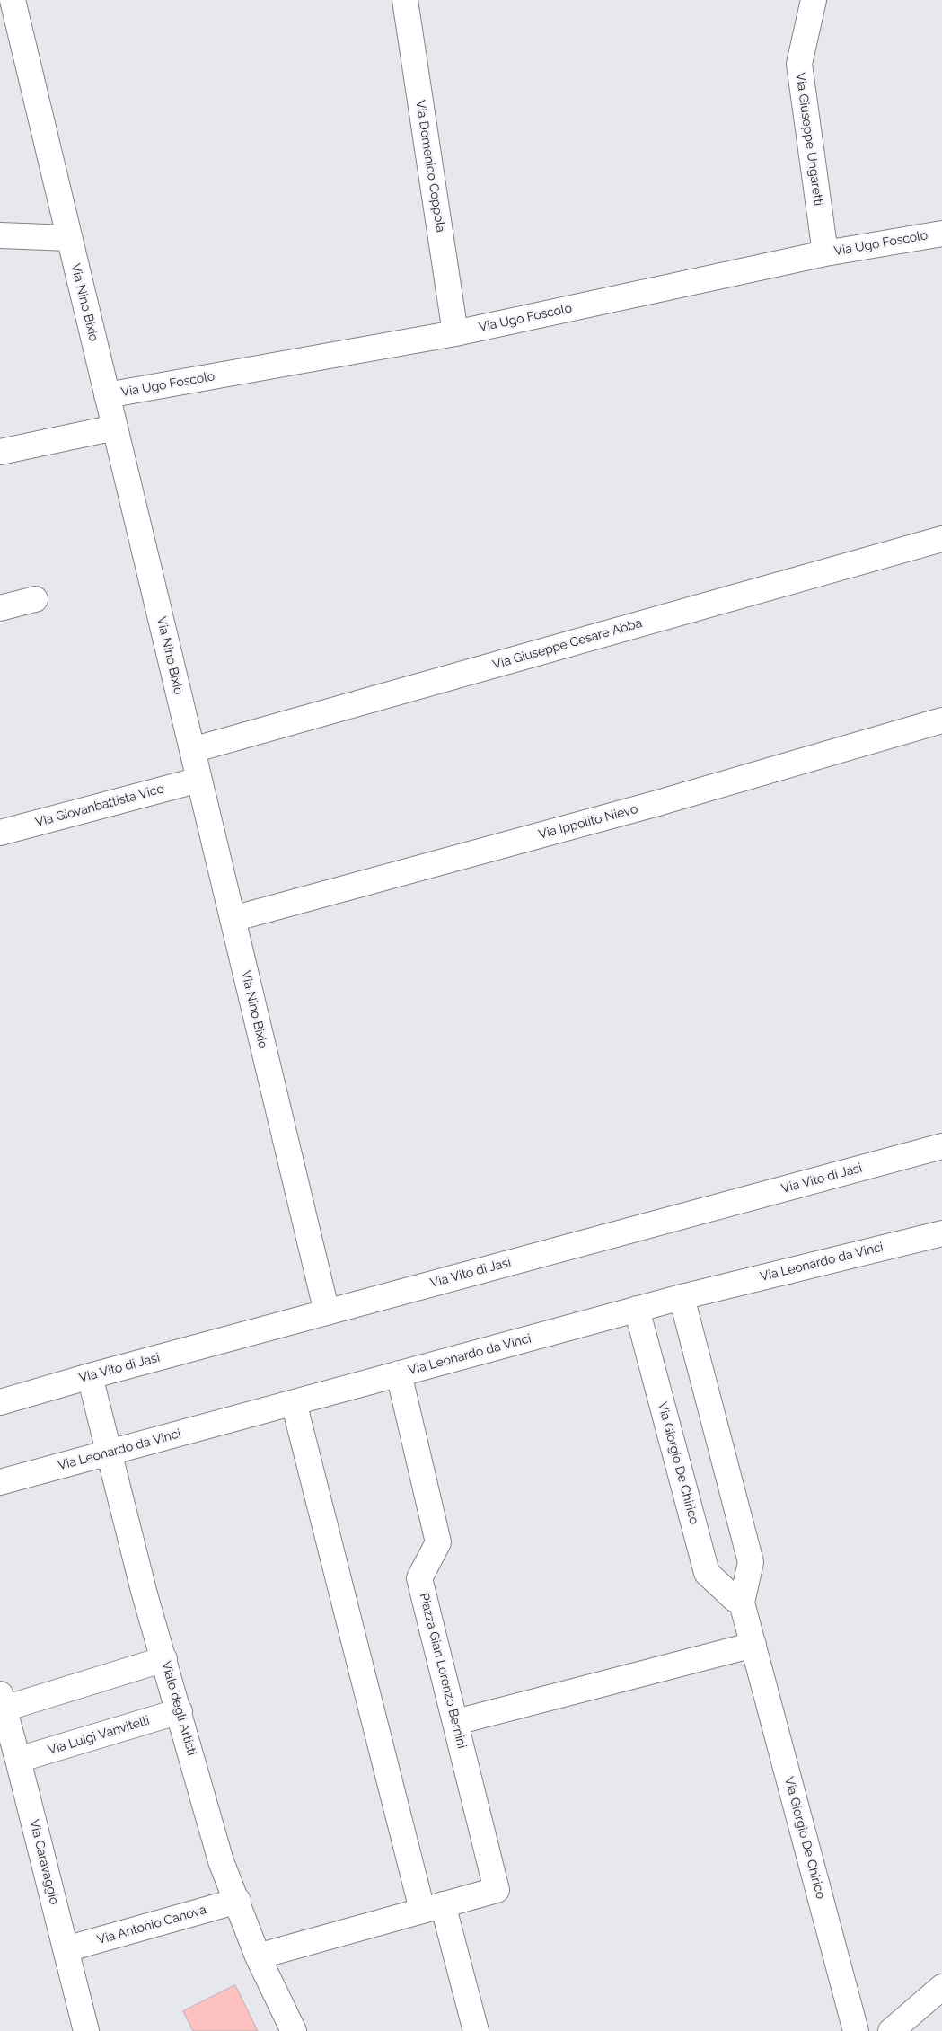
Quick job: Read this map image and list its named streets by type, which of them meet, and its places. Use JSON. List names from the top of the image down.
{
  "streets": {
    "street": [
      "Via Giuseppe Ungaretti",
      "Via Domenico Coppola",
      "Via Ugo Foscolo",
      "Via Nino Bixio",
      "Via Giuseppe Cesare Abba",
      "Via Giovanbattista Vico",
      "Via Ippolito Nievo",
      "Via Vito di Jasi",
      "Via Leonardo da Vinci",
      "Via Giorgio De Chirico",
      "Piazza Gian Lorenzo Bernini",
      "Viale degli Artisti",
      "Via Luigi Vanvitelli",
      "Via Caravaggio",
      "Via Antonio Canova"
    ]
  },
  "crossings": [
    ["Via Giuseppe Ungaretti", "Via Ugo Foscolo"],
    ["Via Domenico Coppola", "Via Ugo Foscolo"],
    ["Via Ugo Foscolo", "Via Nino Bixio"],
    ["Via Nino Bixio", "Via Giuseppe Cesare Abba"],
    ["Via Nino Bixio", "Via Giovanbattista Vico"],
    ["Via Nino Bixio", "Via Ippolito Nievo"],
    ["Via Nino Bixio", "Via Vito di Jasi"],
    ["Via Vito di Jasi", "Viale degli Artisti"],
    ["Via Leonardo da Vinci", "Via Giorgio De Chirico"],
    ["Via Leonardo da Vinci", "Piazza Gian Lorenzo Bernini"],
    ["Via Leonardo da Vinci", "Viale degli Artisti"],
    ["Piazza Gian Lorenzo Bernini", "Viale degli Artisti"],
    ["Viale degli Artisti", "Via Luigi Vanvitelli"],
    ["Viale degli Artisti", "Via Antonio Canova"],
    ["Via Luigi Vanvitelli", "Via Caravaggio"],
    ["Via Caravaggio", "Via Antonio Canova"]
  ]
}
